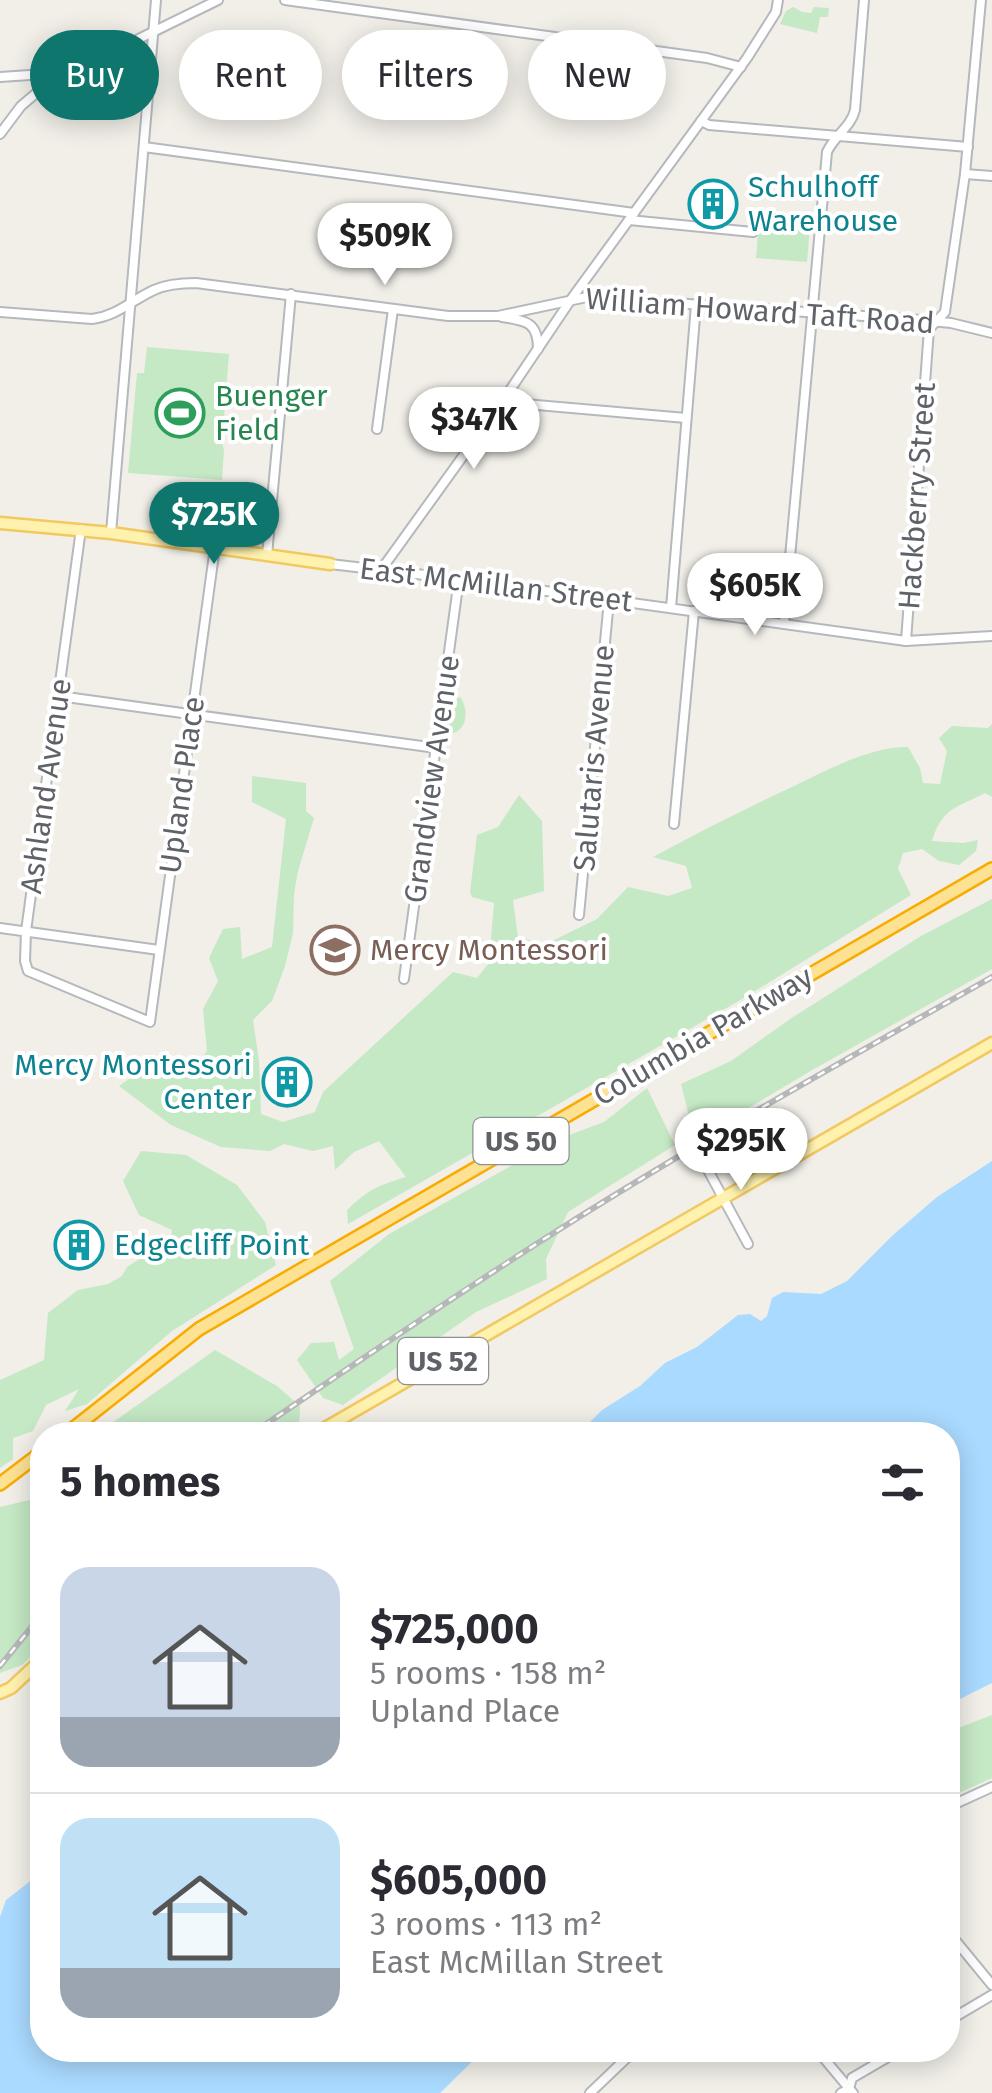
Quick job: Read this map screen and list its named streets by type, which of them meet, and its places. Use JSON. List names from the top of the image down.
{
  "streets": {
    "highway": ["Columbia Parkway", "US 50"],
    "main road": ["East McMillan Street", "US 52"],
    "street": [
      "William Howard Taft Road",
      "Hackberry Street",
      "Salutaris Avenue",
      "Grandview Avenue",
      "Upland Place",
      "Ashland Avenue"
    ]
  },
  "crossings": [
    ["William Howard Taft Road", "Hackberry Street"],
    ["Hackberry Street", "East McMillan Street"],
    ["East McMillan Street", "Salutaris Avenue"],
    ["East McMillan Street", "Grandview Avenue"],
    ["East McMillan Street", "Upland Place"],
    ["East McMillan Street", "Ashland Avenue"],
    ["Upland Place", "Ashland Avenue"]
  ],
  "places": {
    "building": ["Schulhoff Warehouse", "Mercy Montessori Center", "Edgecliff Point"],
    "sports": ["Buenger Field"],
    "school or university": ["Mercy Montessori"]
  },
  "page": {
    "chip": [
      "Buy",
      "Rent",
      "Filters",
      "New"
    ],
    "price": [
      "$509K",
      "$347K",
      "$725K",
      "$605K",
      "$295K"
    ],
    "heading": "5 homes",
    "list": [
      {
        "name": "$725,000",
        "note": "5 rooms · 158 m² · Upland Place"
      },
      {
        "name": "$605,000",
        "note": "3 rooms · 113 m² · East McMillan Street"
      }
    ]
  }
}
